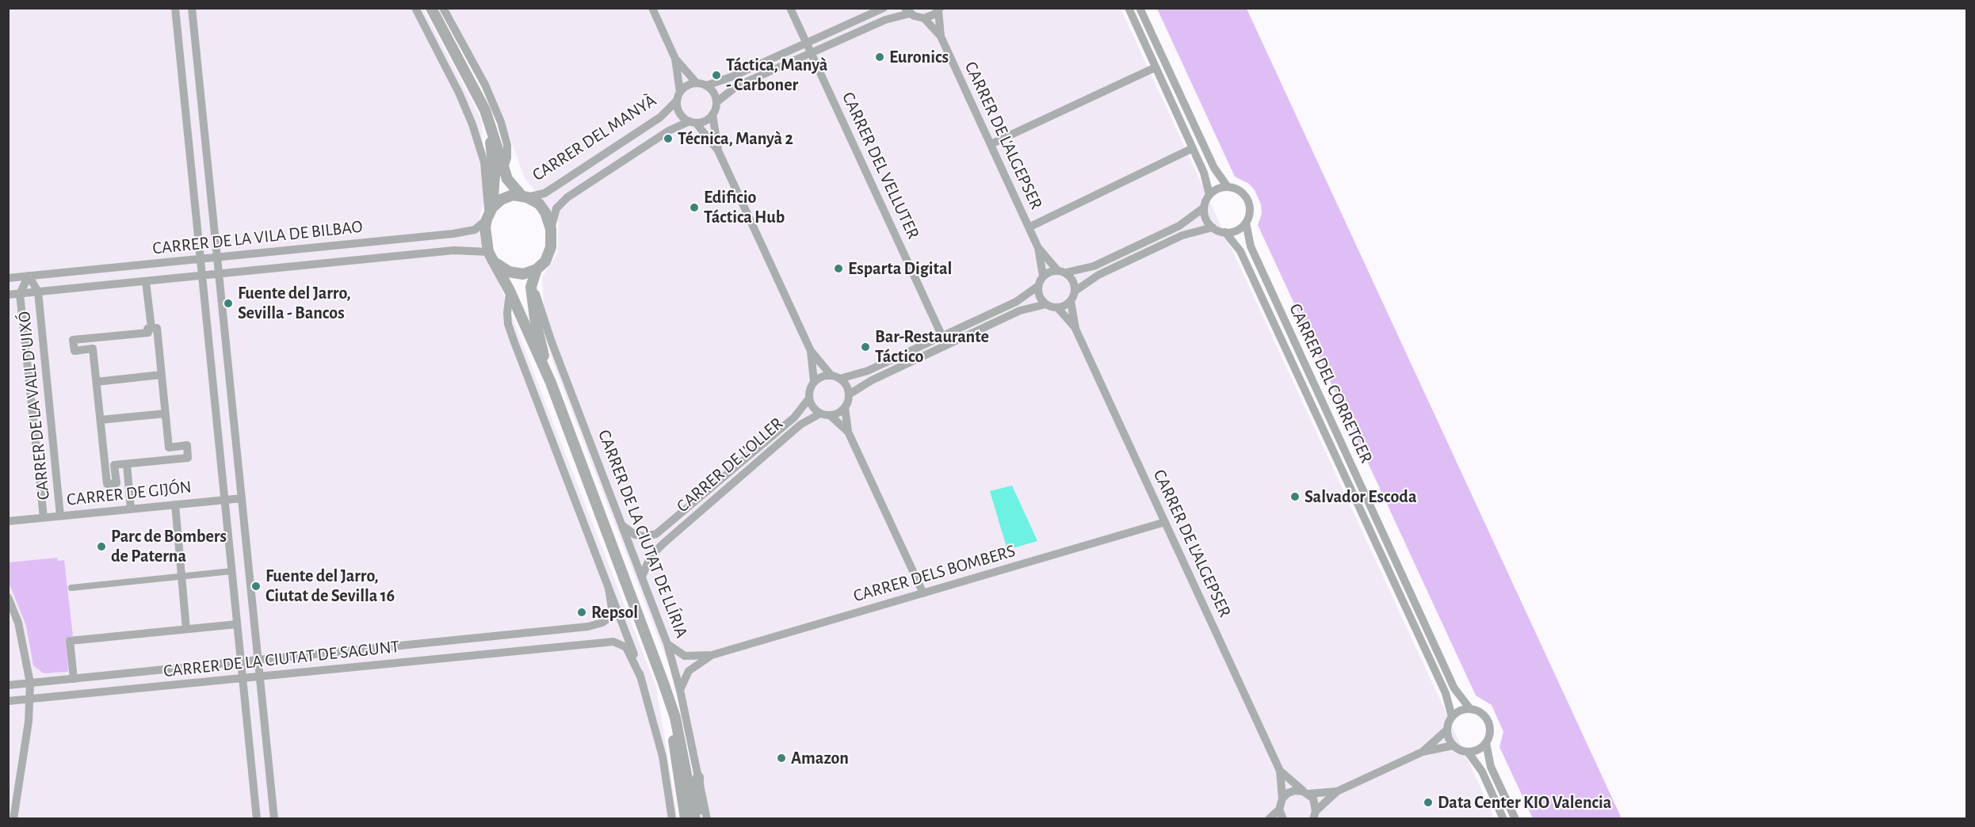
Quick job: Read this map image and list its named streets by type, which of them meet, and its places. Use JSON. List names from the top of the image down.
{
  "streets": {
    "street": [
      "CARRER DE L'ALGEPSER",
      "CARRER DEL MANYÀ",
      "CARRER DEL VELLUTER",
      "CARRER DE LA VILA DE BILBAO",
      "CARRER DEL CORRETGER",
      "CARRER DE LA VALL D'UIXÓ",
      "CARRER DE L'OLLER",
      "CARRER DE GIJÓN",
      "CARRER DE LA CIUTAT DE LLÍRIA",
      "CARRER DELS BOMBERS",
      "CARRER DE LA CIUTAT DE SAGUNT"
    ]
  },
  "crossings": [
    ["CARRER DE L'ALGEPSER", "CARRER DELS BOMBERS"],
    ["CARRER DEL MANYÀ", "CARRER DE LA VILA DE BILBAO"],
    ["CARRER DEL MANYÀ", "CARRER DE LA CIUTAT DE LLÍRIA"],
    ["CARRER DE LA VILA DE BILBAO", "CARRER DE LA VALL D'UIXÓ"],
    ["CARRER DE LA VILA DE BILBAO", "CARRER DE LA CIUTAT DE LLÍRIA"],
    ["CARRER DE LA VALL D'UIXÓ", "CARRER DE GIJÓN"],
    ["CARRER DE L'OLLER", "CARRER DE LA CIUTAT DE LLÍRIA"],
    ["CARRER DE LA CIUTAT DE LLÍRIA", "CARRER DELS BOMBERS"]
  ],
  "places": [
    "Euronics",
    "Táctica, Manyà - Carboner",
    "Técnica, Manyà 2",
    "Edificio Táctica Hub",
    "Esparta Digital",
    "Fuente del Jarro, Sevilla - Bancos",
    "Bar-Restaurante Táctico",
    "Salvador Escoda",
    "Parc de Bombers de Paterna",
    "Fuente del Jarro, Ciutat de Sevilla 16",
    "Repsol",
    "Amazon",
    "Data Center KIO Valencia"
  ]
}
